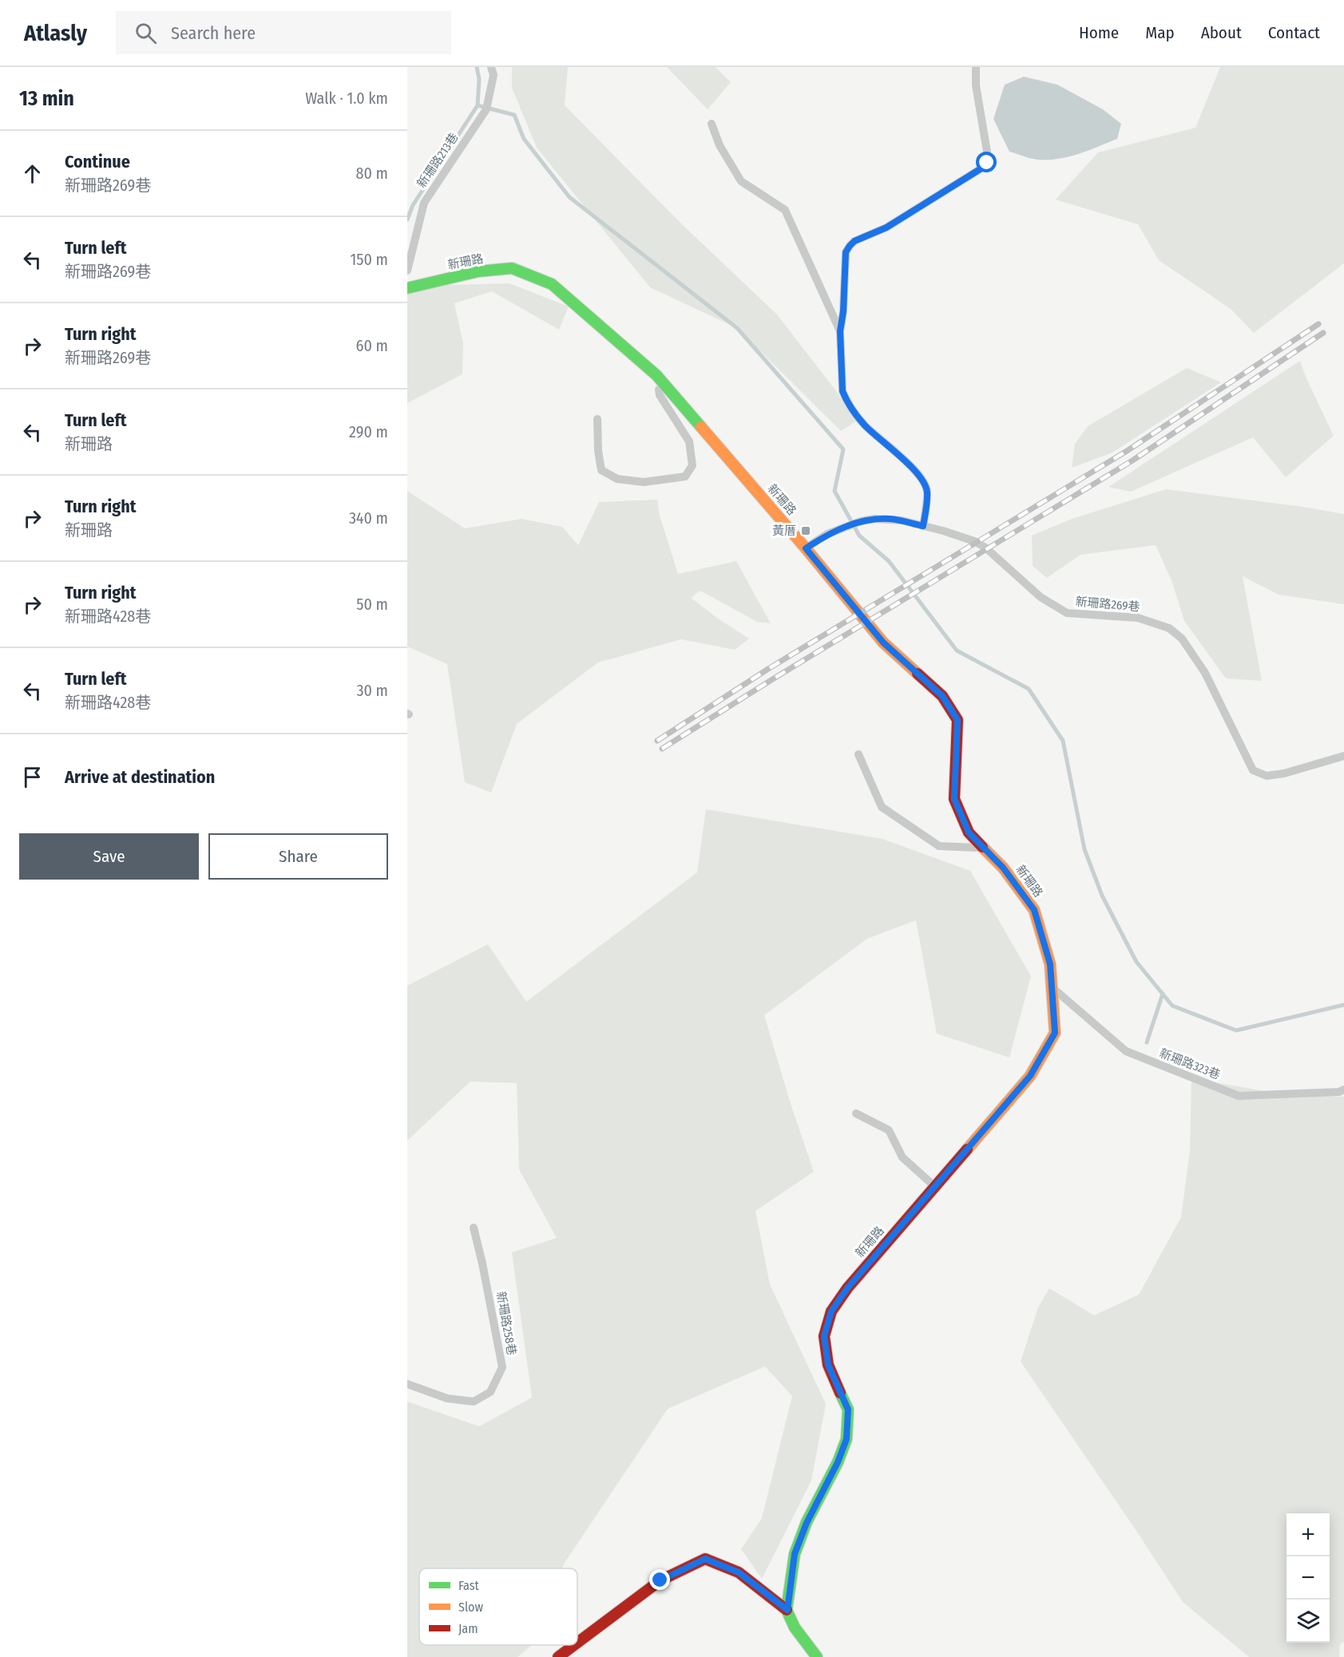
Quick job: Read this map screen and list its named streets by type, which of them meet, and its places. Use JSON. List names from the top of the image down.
{
  "streets": {
    "street": ["新珊路"],
    "lane": [
      "新珊路213巷",
      "新珊路269巷",
      "新珊路323巷",
      "新珊路258巷"
    ]
  },
  "crossings": [
    ["新珊路", "新珊路269巷"],
    ["新珊路", "新珊路323巷"]
  ],
  "places": {
    "transit": ["黃厝"]
  },
  "legend": ["Fast", "Slow", "Jam"],
  "page": {
    "header": "Atlasly",
    "search": "Search here",
    "nav": [
      "Home",
      "Map",
      "About",
      "Contact"
    ],
    "heading": ["13 min", "Walk · 1.0 km"],
    "list": [
      ["Continue", "新珊路269巷", "80 m"],
      ["Turn left", "新珊路269巷", "150 m"],
      ["Turn right", "新珊路269巷", "60 m"],
      ["Turn left", "新珊路", "290 m"],
      ["Turn right", "新珊路", "340 m"],
      ["Turn right", "新珊路428巷", "50 m"],
      ["Turn left", "新珊路428巷", "30 m"],
      "Arrive at destination"
    ],
    "buttons": ["Save", "Share"],
    "map_buttons": ["+", "−"]
  }
}
